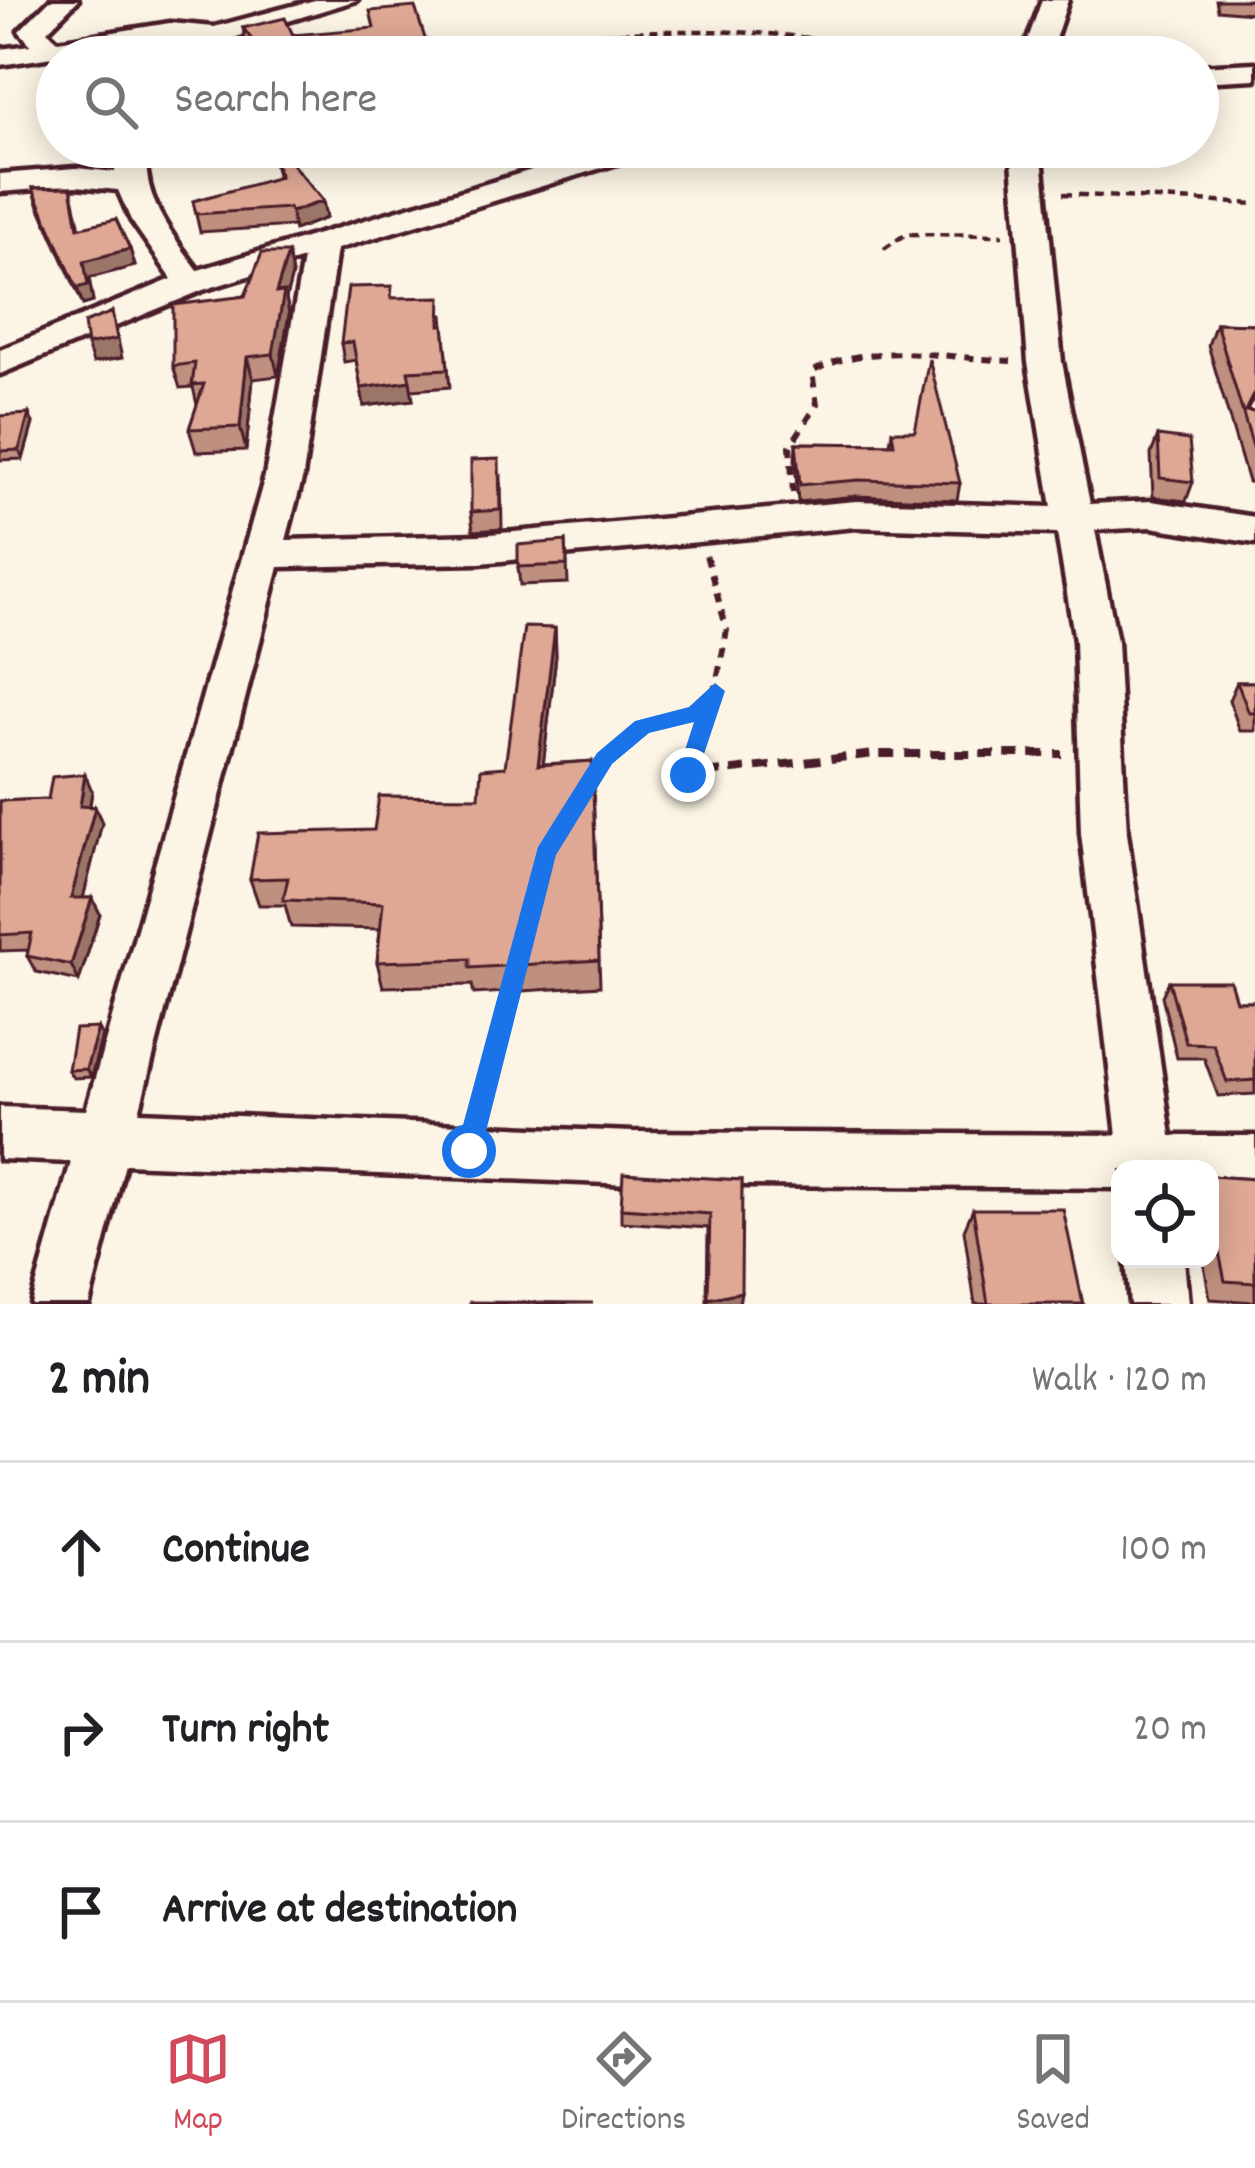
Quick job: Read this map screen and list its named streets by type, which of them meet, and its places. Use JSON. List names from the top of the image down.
{
  "page": {
    "search": "Search here",
    "heading": ["2 min", "Walk · 120 m"],
    "list": [
      ["Continue", "100 m"],
      ["Turn right", "20 m"],
      "Arrive at destination"
    ],
    "nav": ["Map", "Directions", "Saved"]
  }
}
